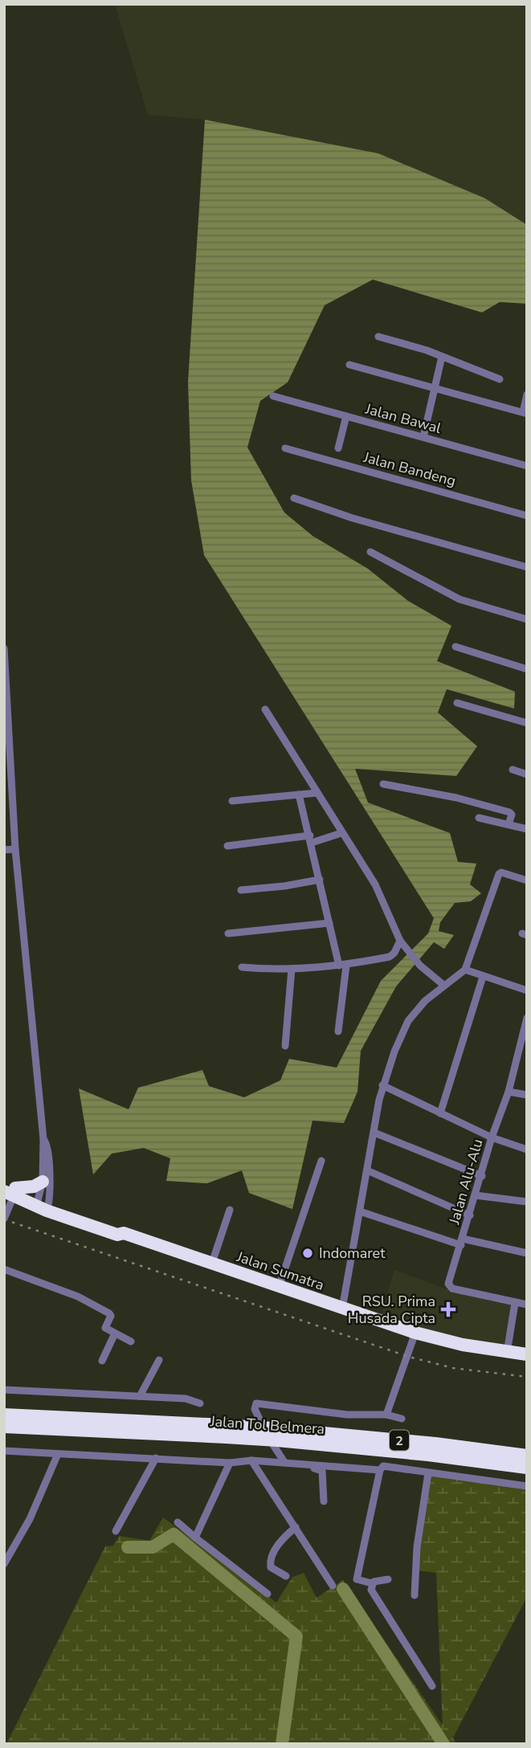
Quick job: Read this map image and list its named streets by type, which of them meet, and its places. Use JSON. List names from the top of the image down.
{
  "streets": {
    "highway": ["Jalan Sumatra", "Jalan Tol Belmera", "2"],
    "street": ["Jalan Bawal", "Jalan Bandeng", "Jalan Alu-Alu"]
  },
  "places": {
    "other": ["Indomaret"],
    "health": ["RSU. Prima Husada Cipta"]
  }
}
